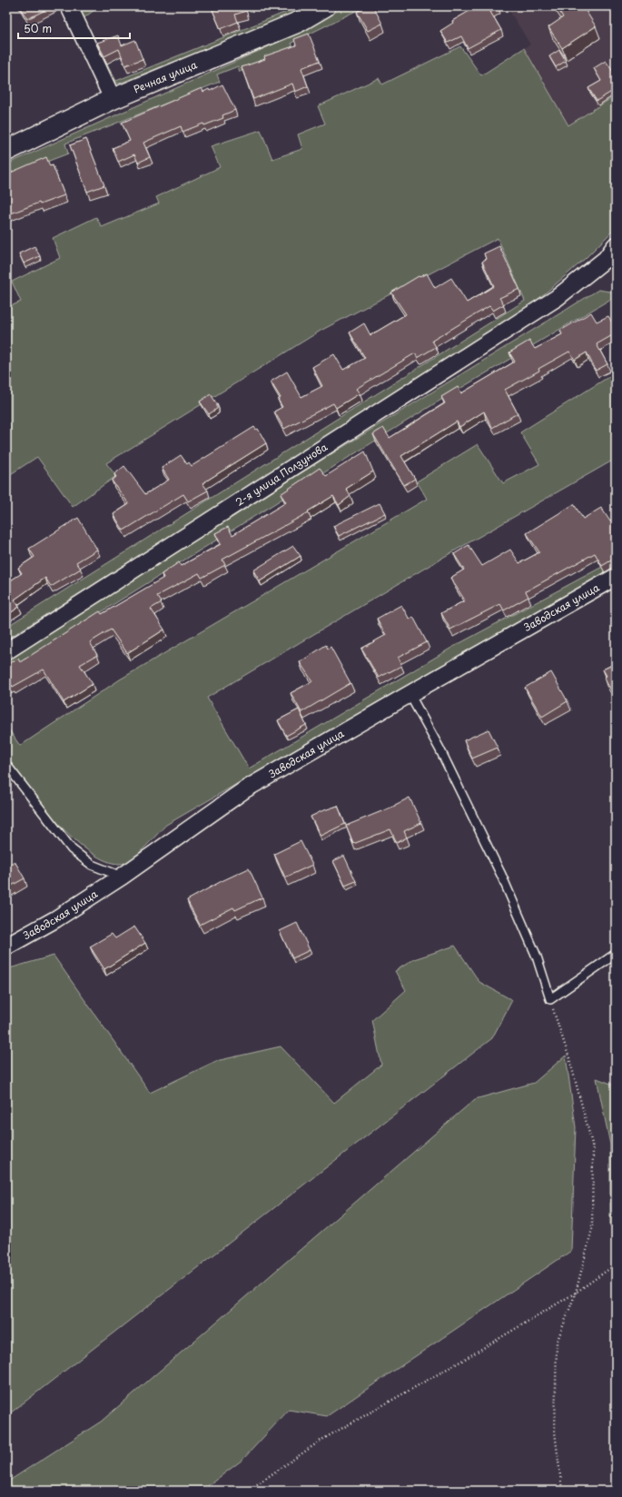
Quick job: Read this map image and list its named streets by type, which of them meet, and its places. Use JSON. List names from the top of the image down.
{
  "streets": {
    "street": ["Речная улица", "2-я улица Ползунова", "Заводская улица"]
  },
  "scale_bar": "50 m"
}
